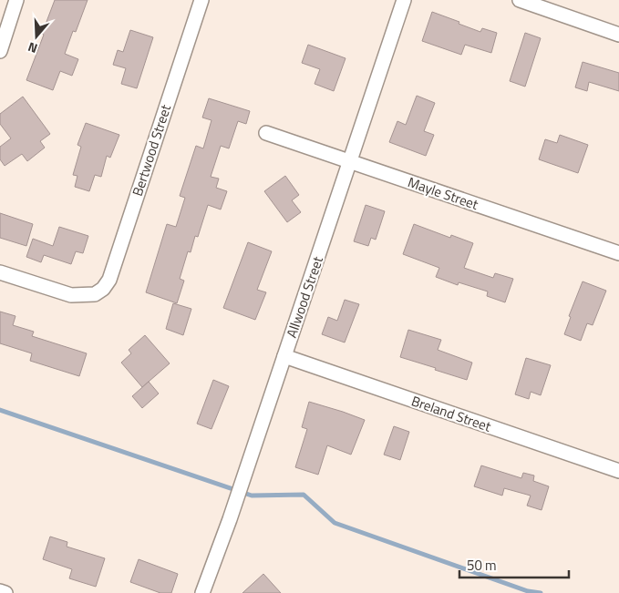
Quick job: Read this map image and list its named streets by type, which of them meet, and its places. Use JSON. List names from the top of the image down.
{
  "streets": {
    "street": [
      "Bertwood Street",
      "Mayle Street",
      "Allwood Street",
      "Breland Street"
    ]
  },
  "crossings": [
    ["Mayle Street", "Allwood Street"],
    ["Allwood Street", "Breland Street"]
  ],
  "scale_bar": "50 m",
  "north": "bottom"
}
